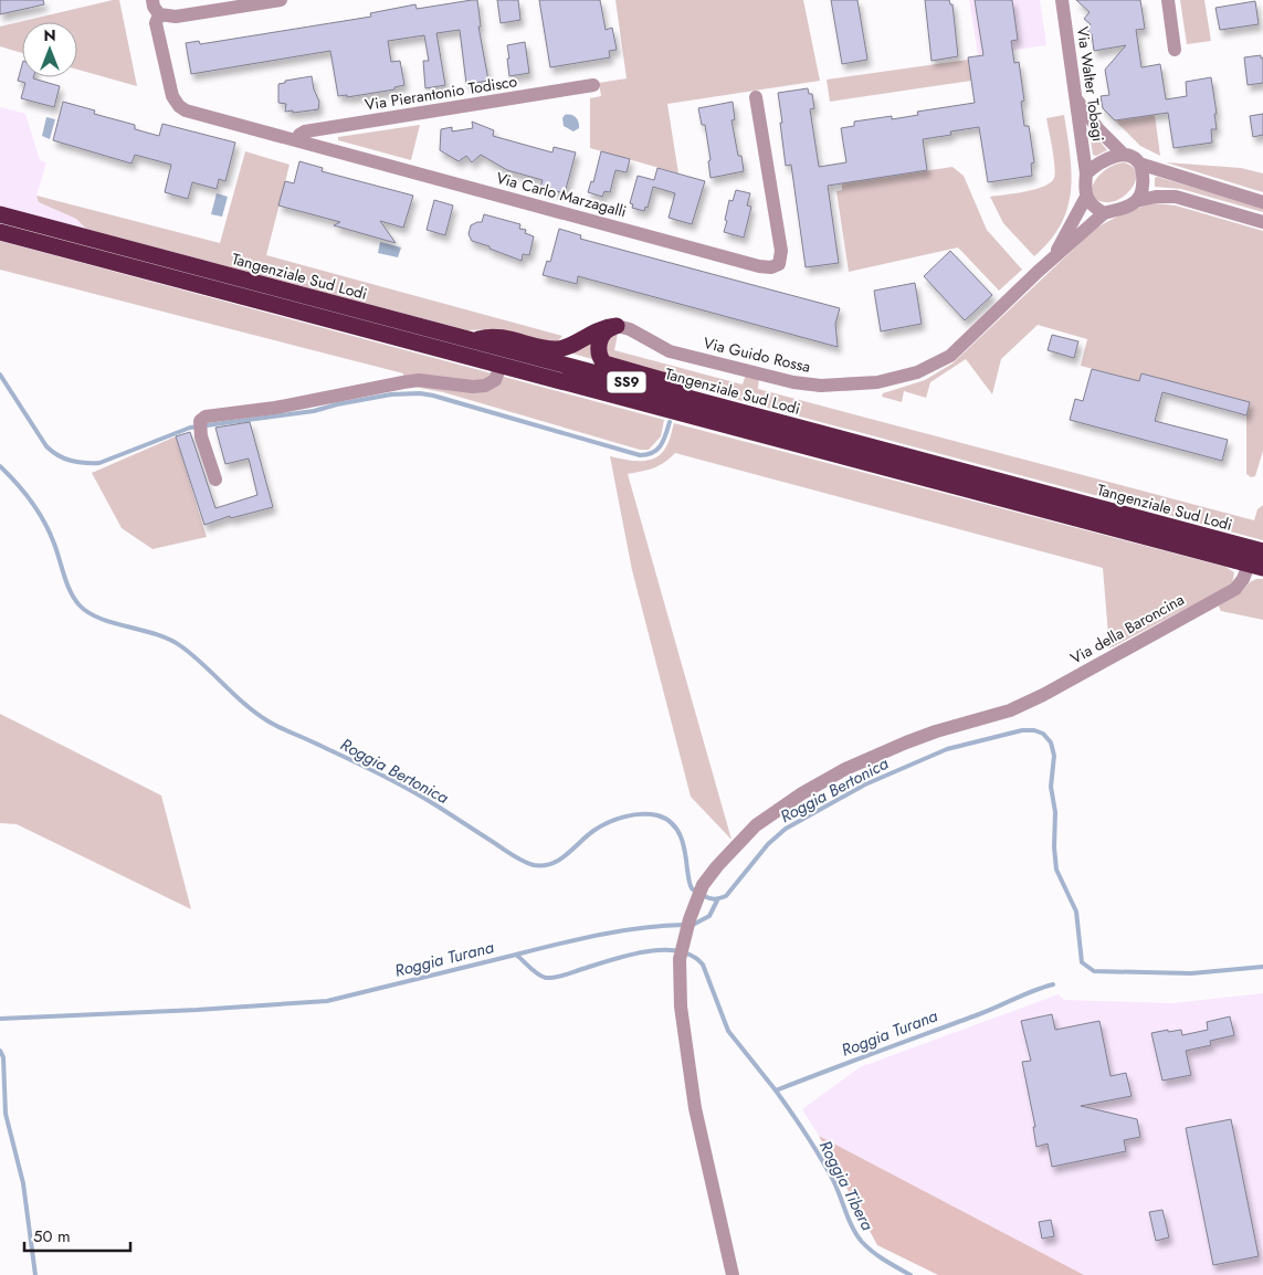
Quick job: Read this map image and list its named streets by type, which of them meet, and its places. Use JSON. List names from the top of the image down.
{
  "streets": {
    "highway": ["Tangenziale Sud Lodi", "SS9"],
    "street": [
      "Via Walter Tobagi",
      "Via Pierantonio Todisco",
      "Via Carlo Marzagalli",
      "Via Guido Rossa",
      "Via della Baroncina"
    ]
  },
  "crossings": [
    ["Via Walter Tobagi", "Via Guido Rossa"],
    ["Via Pierantonio Todisco", "Via Carlo Marzagalli"],
    ["SS9", "Via della Baroncina"]
  ],
  "water": ["Roggia Bertonica", "Roggia Turana", "Roggia Tibera"],
  "scale_bar": "50 m",
  "north": "top"
}
